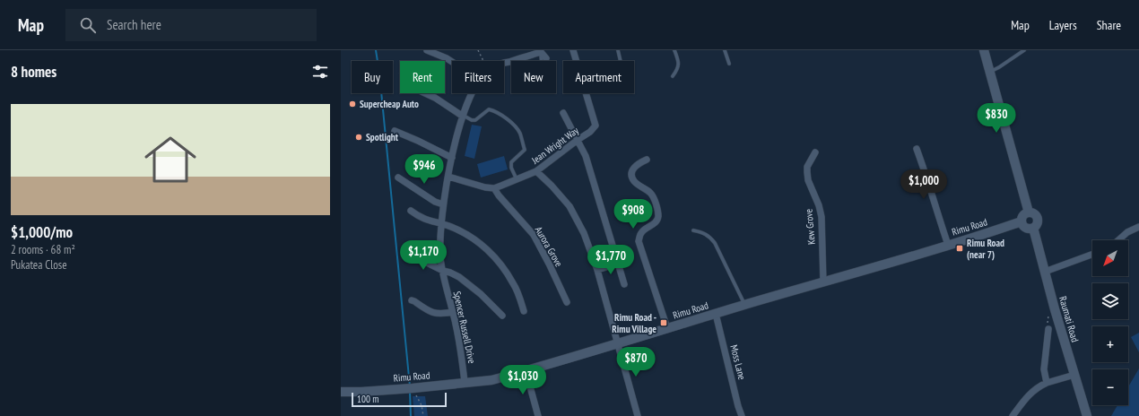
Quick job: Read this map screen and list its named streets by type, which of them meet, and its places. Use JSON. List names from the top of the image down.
{
  "streets": {
    "main road": ["Rimu Road", "Raumati Road"],
    "street": [
      "Jean Wright Way",
      "Kew Grove",
      "Aurora Grove",
      "Spencer Russell Drive",
      "Moss Lane"
    ]
  },
  "crossings": [
    ["Jean Wright Way", "Aurora Grove"],
    ["Kew Grove", "Rimu Road"],
    ["Rimu Road", "Raumati Road"],
    ["Rimu Road", "Spencer Russell Drive"],
    ["Rimu Road", "Moss Lane"]
  ],
  "places": {
    "other": ["Supercheap Auto", "Spotlight"],
    "transit": ["Rimu Road (near 7)", "Rimu Road - Rimu Village"]
  },
  "scale_bar": "100 m",
  "north": "bottom left",
  "page": {
    "header": "Map",
    "search": "Search here",
    "nav": ["Map", "Layers", "Share"],
    "heading": "8 homes",
    "chip": [
      "Buy",
      "Rent",
      "Filters",
      "New",
      "Apartment"
    ],
    "list": [
      {
        "name": "$1,000/mo",
        "note": "2 rooms · 68 m² · Pukatea Close"
      }
    ],
    "price": [
      "$830",
      "$946",
      "$1,000",
      "$908",
      "$1,170",
      "$1,770",
      "$870",
      "$1,030"
    ],
    "map_buttons": ["+", "−"],
    "scale": "100 m"
  }
}
